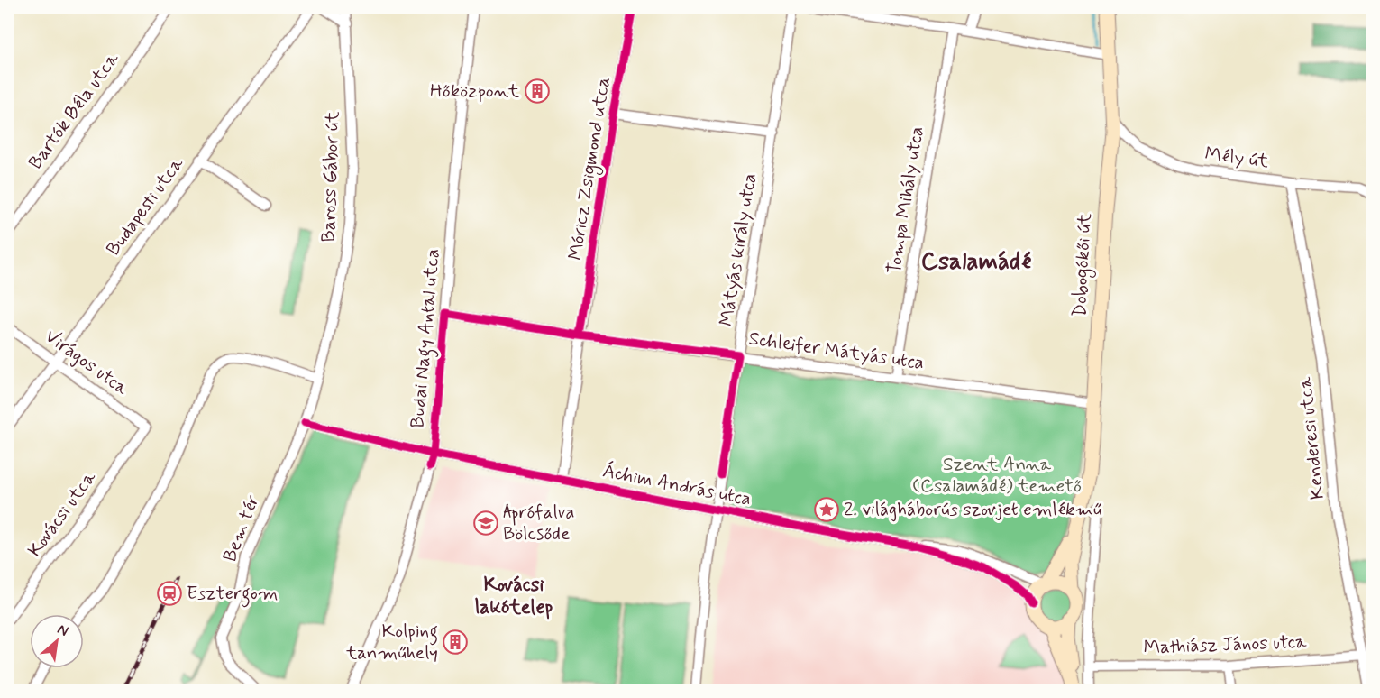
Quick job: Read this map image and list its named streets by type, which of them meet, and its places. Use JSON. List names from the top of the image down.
{
  "streets": {
    "main road": ["Dobogókői út"],
    "street": [
      "Bartók Béla utca",
      "Mély út",
      "Móricz Zsigmond utca",
      "Baross Gábor út",
      "Tompa Mihály utca",
      "Budapesti utca",
      "Mátyás király utca",
      "Budai Nagy Antal utca",
      "Schleifer Mátyás utca",
      "Virágos utca",
      "Kenderesi utca",
      "Áchim András utca",
      "Kovácsi utca",
      "Bem tér",
      "Mathiász János utca"
    ]
  },
  "crossings": [
    ["Mély út", "Dobogókői út"],
    ["Mély út", "Kenderesi utca"],
    ["Móricz Zsigmond utca", "Schleifer Mátyás utca"],
    ["Móricz Zsigmond utca", "Áchim András utca"],
    ["Baross Gábor út", "Áchim András utca"],
    ["Baross Gábor út", "Bem tér"],
    ["Tompa Mihály utca", "Schleifer Mátyás utca"],
    ["Budapesti utca", "Virágos utca"],
    ["Mátyás király utca", "Schleifer Mátyás utca"],
    ["Mátyás király utca", "Áchim András utca"],
    ["Dobogókői út", "Schleifer Mátyás utca"],
    ["Dobogókői út", "Áchim András utca"],
    ["Budai Nagy Antal utca", "Schleifer Mátyás utca"],
    ["Budai Nagy Antal utca", "Áchim András utca"],
    ["Virágos utca", "Kovácsi utca"],
    ["Kenderesi utca", "Mathiász János utca"],
    ["Áchim András utca", "Bem tér"]
  ],
  "districts": ["Csalamádé", "Kovácsi lakótelep"],
  "parks": ["Szent Anna (Csalamádé) temető"],
  "places": {
    "building": ["Hőközpont", "Kolping tanműhely"],
    "place": ["2. világháborús szovjet emlékmű"],
    "school or university": ["Aprófalva Bölcsőde"],
    "station": ["Esztergom"]
  },
  "north": "top right"
}
